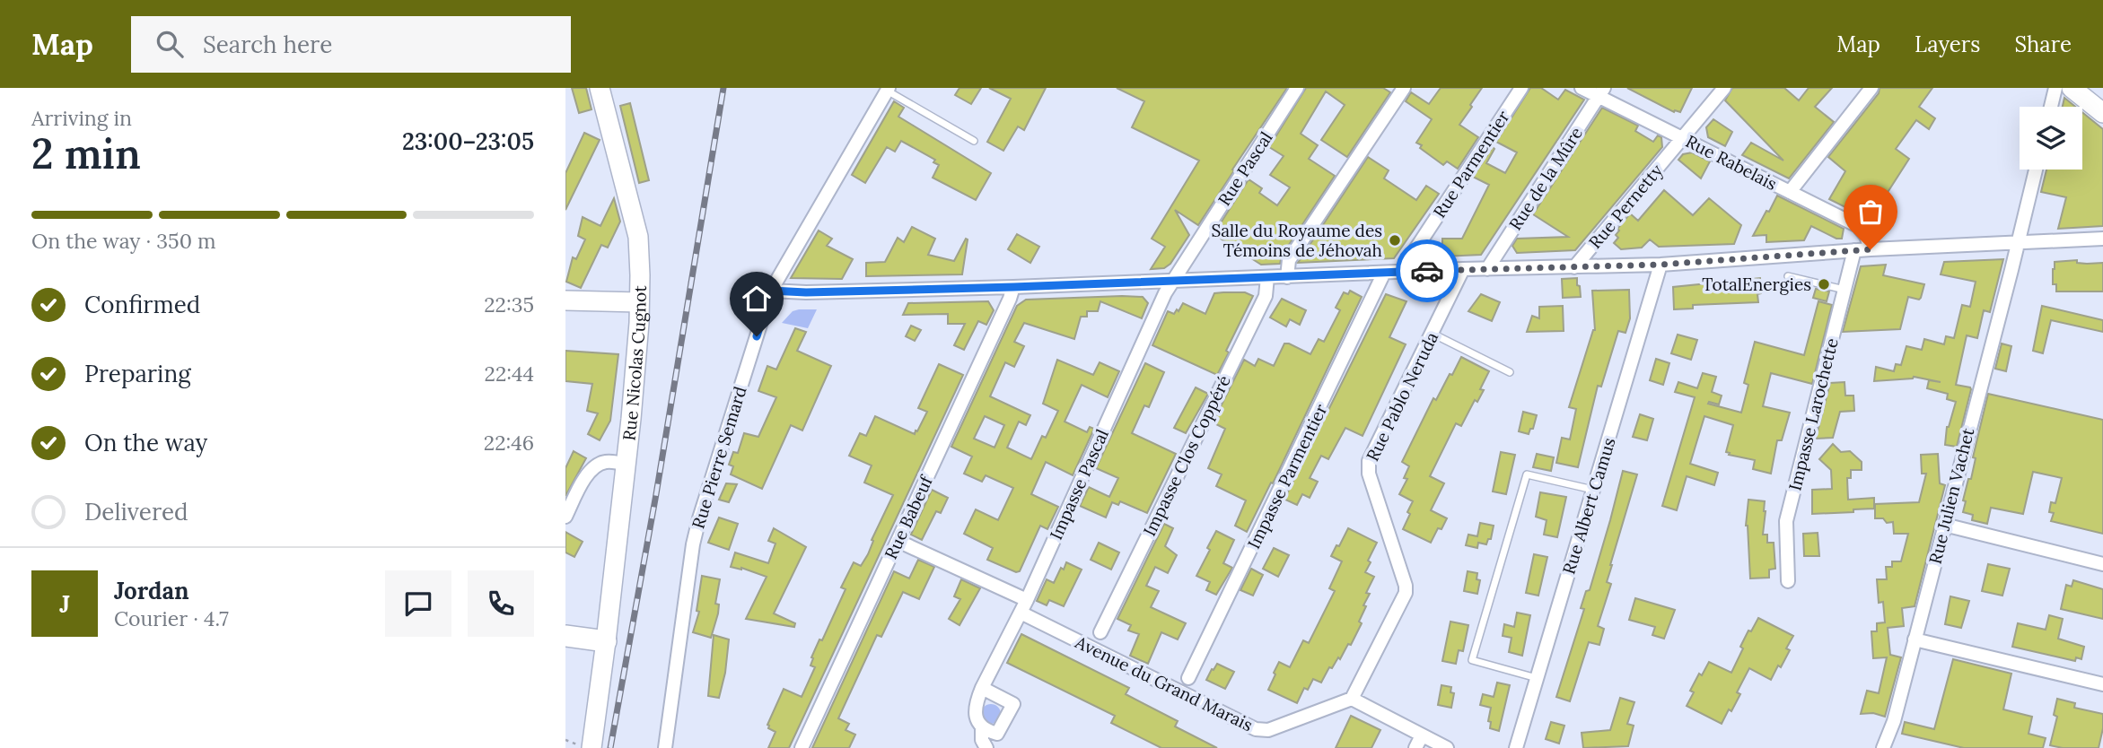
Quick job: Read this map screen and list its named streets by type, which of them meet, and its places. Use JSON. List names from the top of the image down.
{
  "streets": {
    "street": [
      "Rue Rabelais",
      "Rue Parmentier",
      "Rue Pascal",
      "Rue de la Mûre",
      "Rue Pernetty",
      "Rue Nicolas Cugnot",
      "Rue Pablo Neruda",
      "Impasse Larochette",
      "Impasse Clos Coppéré",
      "Rue Pierre Semard",
      "Impasse Parmentier",
      "Impasse Pascal",
      "Rue Julien Vachet",
      "Rue Albert Camus",
      "Rue Babeuf",
      "Avenue du Grand Marais"
    ]
  },
  "crossings": [
    ["Rue Rabelais", "Rue de la Mûre"],
    ["Rue Rabelais", "Rue Pernetty"],
    ["Rue Pascal", "Impasse Pascal"],
    ["Rue Pablo Neruda", "Avenue du Grand Marais"],
    ["Impasse Pascal", "Avenue du Grand Marais"]
  ],
  "places": ["Salle du Royaume des Témoins de Jéhovah", "TotalEnergies"],
  "page": {
    "header": "Map",
    "search": "Search here",
    "nav": ["Map", "Layers", "Share"],
    "heading": ["2 min", "Arriving in", "23:00–23:05"],
    "panel": ["Jordan", "Courier · 4.7"],
    "bar": "On the way · 350 m",
    "list": [
      ["Confirmed", "22:35"],
      ["Preparing", "22:44"],
      ["On the way", "22:46"],
      "Delivered"
    ],
    "round": "J"
  }
}
